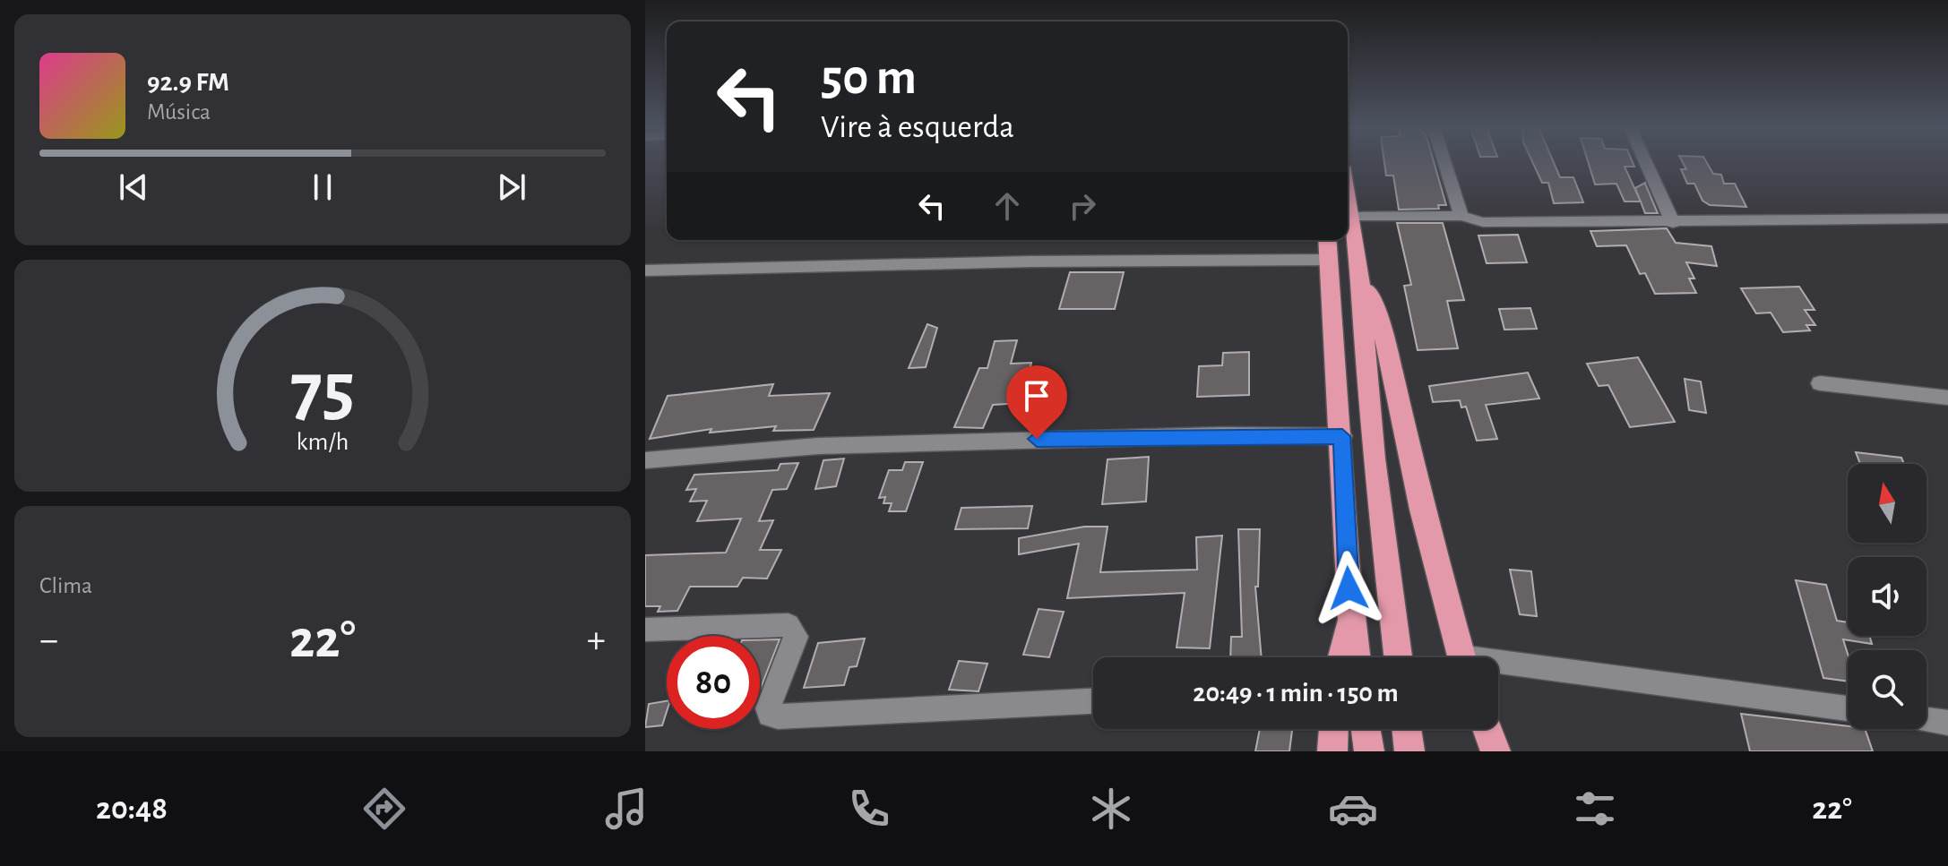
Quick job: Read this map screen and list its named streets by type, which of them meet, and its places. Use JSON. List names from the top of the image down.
{
  "north": "top",
  "page": {
    "turn": ["50 m", "Vire à esquerda"],
    "song": ["92.9 FM", "Música"],
    "tile": "Clima",
    "heat": ["−", "22°", "+"],
    "limit": "80",
    "trip": "20:49 · 1 min · 150 m",
    "tabs": ["20:48", "22°"],
    "gauge": ["75", "km/h"]
  }
}
